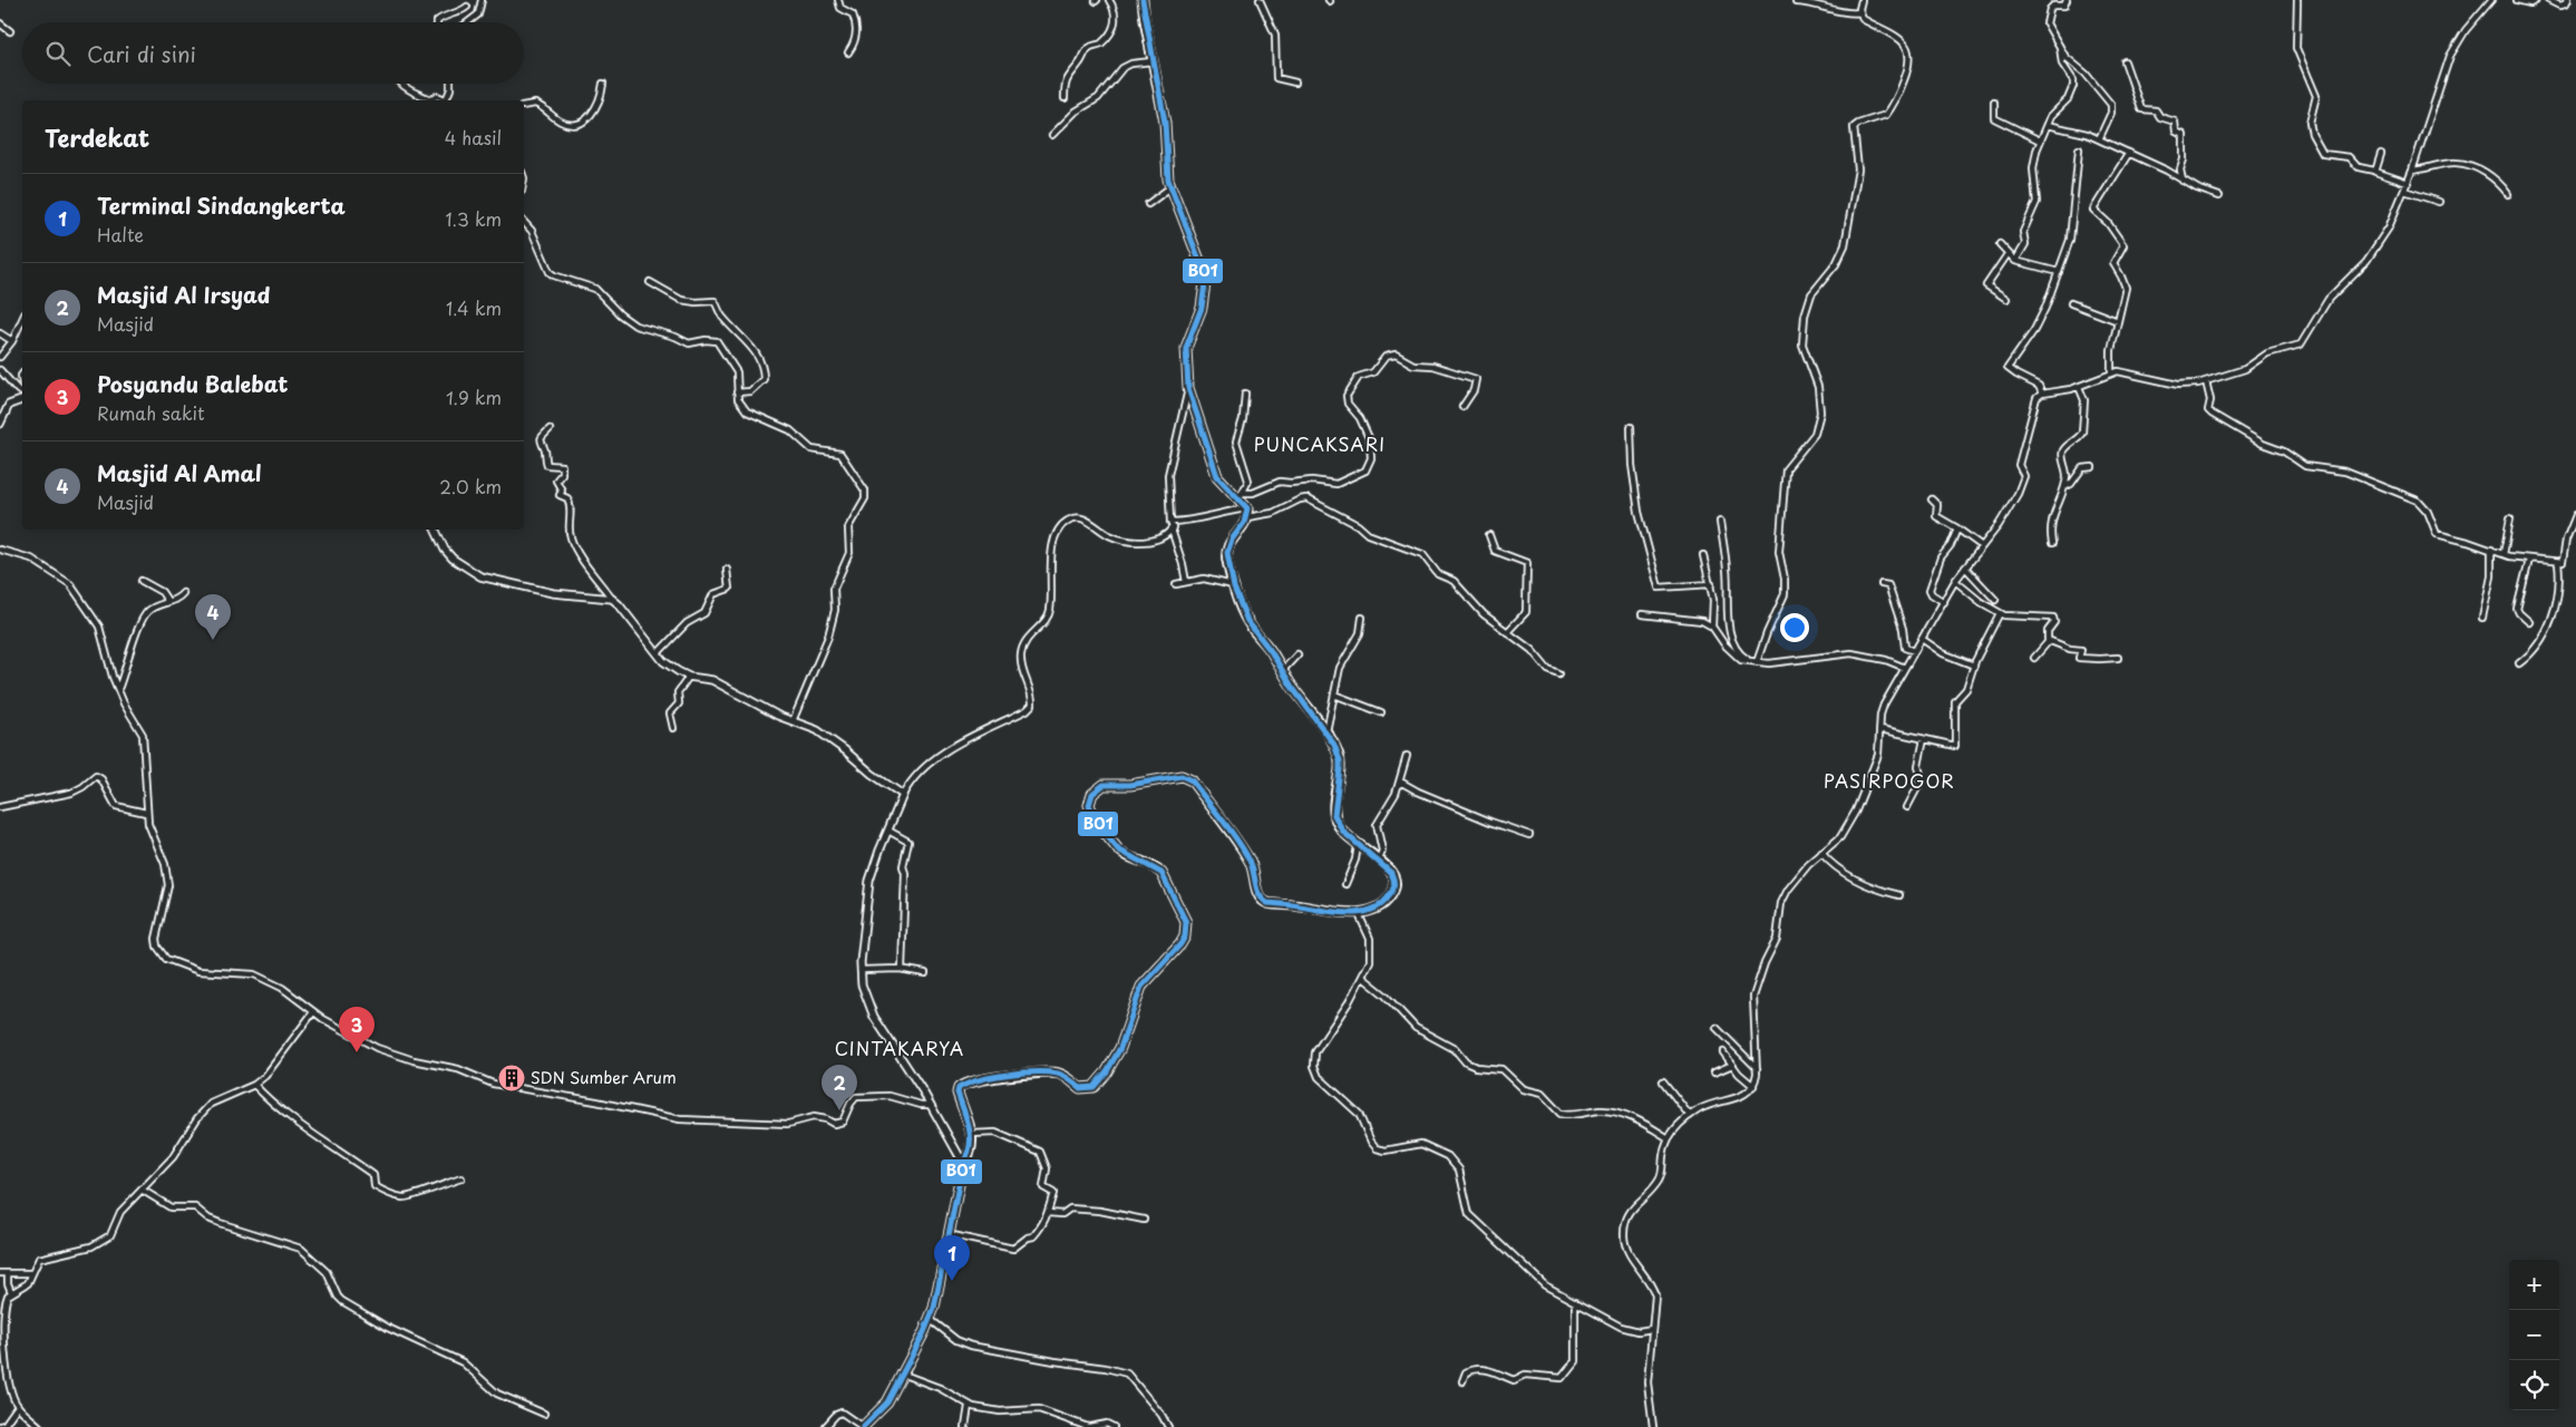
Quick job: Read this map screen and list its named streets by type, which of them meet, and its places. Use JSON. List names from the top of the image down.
{
  "districts": ["PUNCAKSARI", "PASIRPOGOR", "CINTAKARYA"],
  "places": {
    "building": ["SDN Sumber Arum"]
  },
  "lines": ["transit line B01"],
  "page": {
    "search": "Cari di sini",
    "heading": ["Terdekat", "4 hasil"],
    "list": [
      {
        "mark": "1",
        "name": "Terminal Sindangkerta",
        "note": "Halte",
        "value": "1.3 km"
      },
      {
        "mark": "2",
        "name": "Masjid Al Irsyad",
        "note": "Masjid",
        "value": "1.4 km"
      },
      {
        "mark": "3",
        "name": "Posyandu Balebat",
        "note": "Rumah sakit",
        "value": "1.9 km"
      },
      {
        "mark": "4",
        "name": "Masjid Al Amal",
        "note": "Masjid",
        "value": "2.0 km"
      }
    ],
    "pins": [
      "4",
      "3",
      "2",
      "1"
    ],
    "map_buttons": ["+", "−"]
  }
}
